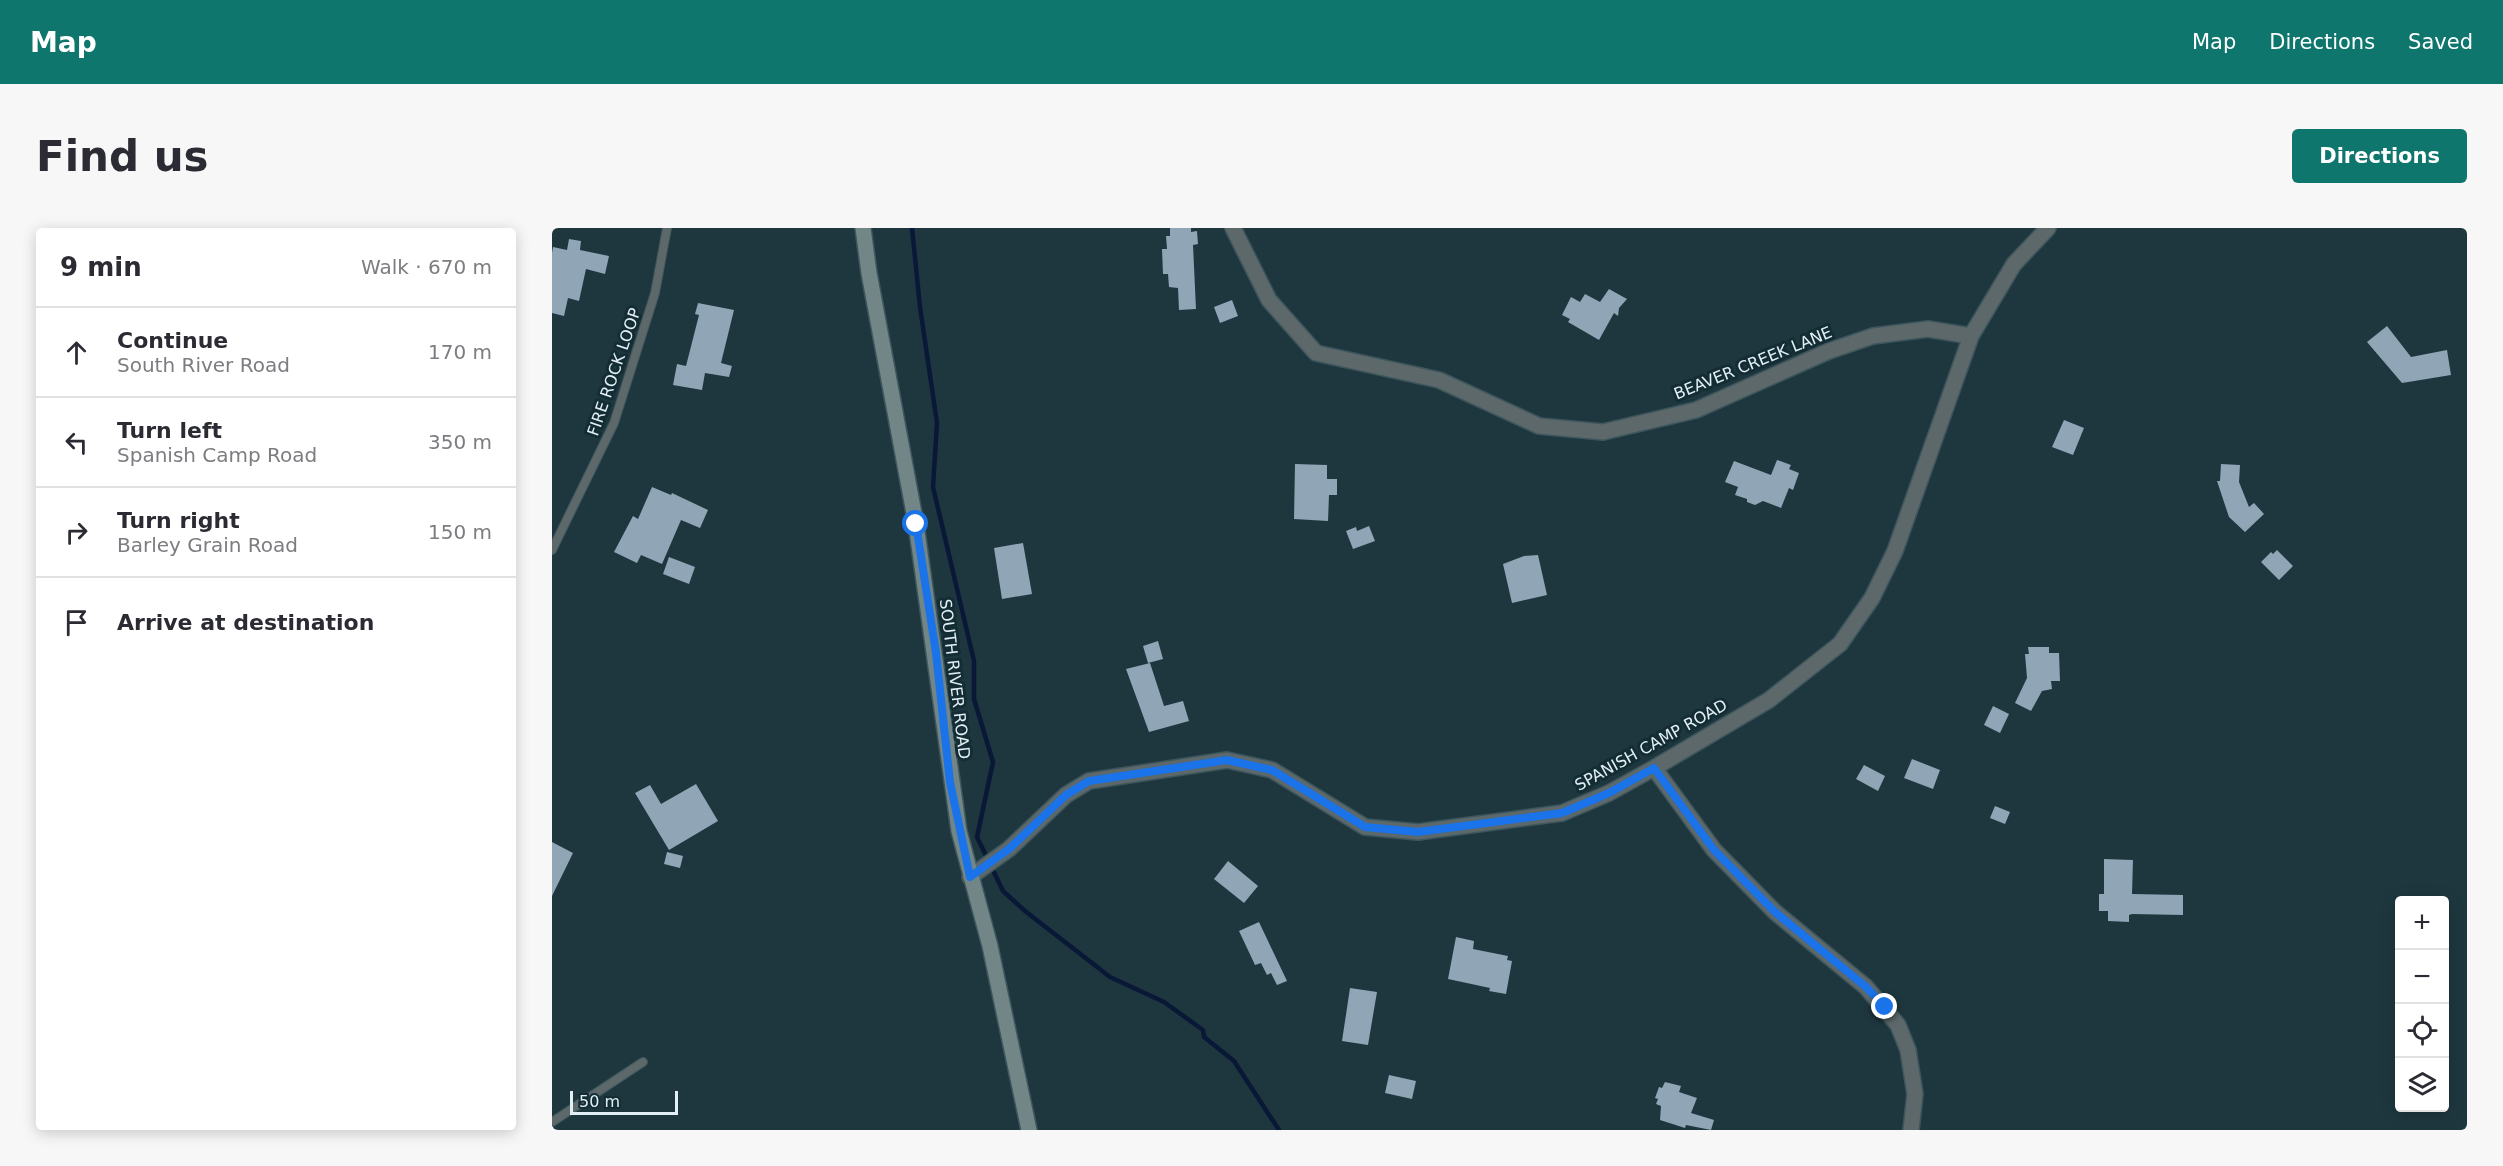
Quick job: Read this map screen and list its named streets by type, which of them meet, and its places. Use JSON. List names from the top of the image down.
{
  "streets": {
    "main road": ["SOUTH RIVER ROAD"],
    "street": ["BEAVER CREEK LANE", "SPANISH CAMP ROAD"],
    "lane": ["FIRE ROCK LOOP"]
  },
  "crossings": [
    ["BEAVER CREEK LANE", "SPANISH CAMP ROAD"],
    ["SOUTH RIVER ROAD", "SPANISH CAMP ROAD"]
  ],
  "scale_bar": "50 m",
  "page": {
    "header": "Map",
    "nav": ["Map", "Directions", "Saved"],
    "buttons": "Directions",
    "title": "Find us",
    "heading": ["9 min", "Walk · 670 m"],
    "list": [
      ["Continue", "South River Road", "170 m"],
      ["Turn left", "Spanish Camp Road", "350 m"],
      ["Turn right", "Barley Grain Road", "150 m"],
      "Arrive at destination"
    ],
    "map_buttons": ["+", "−"],
    "scale": "50 m"
  }
}
